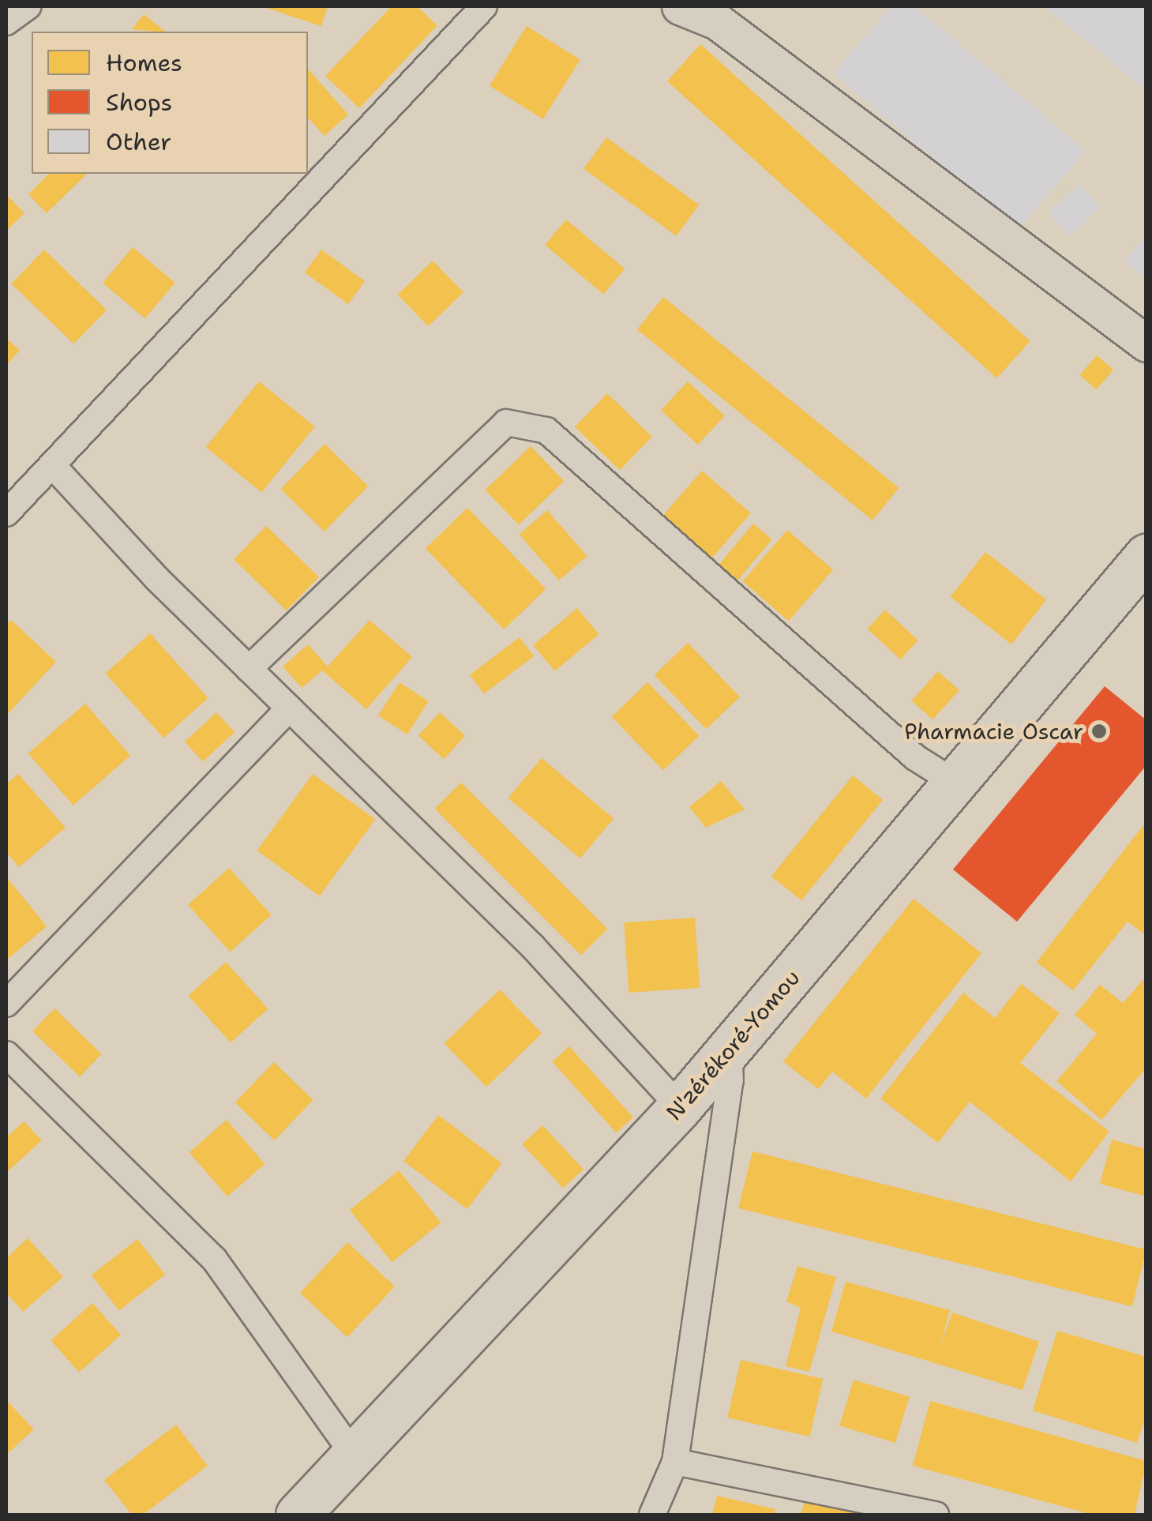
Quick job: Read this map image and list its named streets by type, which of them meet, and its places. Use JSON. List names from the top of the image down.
{
  "streets": {
    "highway": ["N'zérékoré-Yomou"]
  },
  "places": ["Pharmacie Oscar"],
  "legend": ["Homes", "Shops", "Other"]
}
